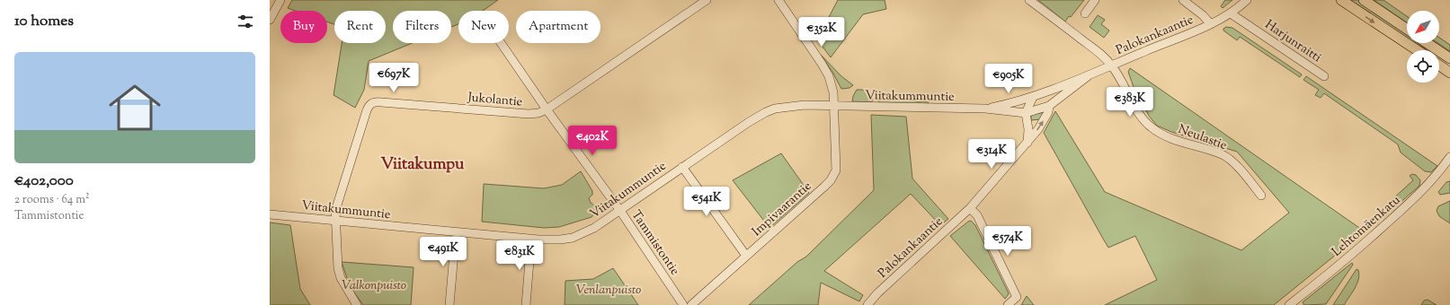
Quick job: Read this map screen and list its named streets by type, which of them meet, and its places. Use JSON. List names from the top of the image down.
{
  "streets": {
    "street": [
      "Palokankaantie",
      "Harjunraitti",
      "Viitakummuntie",
      "Jukolantie",
      "Neulastie",
      "Impivaarantie",
      "Lehtomäenkatu",
      "Tammistontie"
    ]
  },
  "crossings": [
    ["Palokankaantie", "Harjunraitti"],
    ["Palokankaantie", "Viitakummuntie"],
    ["Palokankaantie", "Neulastie"],
    ["Viitakummuntie", "Jukolantie"],
    ["Viitakummuntie", "Impivaarantie"],
    ["Viitakummuntie", "Tammistontie"],
    ["Jukolantie", "Tammistontie"]
  ],
  "districts": ["Viitakumpu"],
  "parks": ["Valkonpuisto", "Venlanpuisto"],
  "north": "bottom left",
  "page": {
    "heading": "10 homes",
    "chip": [
      "Buy",
      "Rent",
      "Filters",
      "New",
      "Apartment"
    ],
    "price": [
      "€352K",
      "€697K",
      "€905K",
      "€383K",
      "€402K",
      "€314K",
      "€541K",
      "€574K",
      "€491K",
      "€831K"
    ],
    "list": [
      {
        "name": "€402,000",
        "note": "2 rooms · 64 m² · Tammistontie"
      }
    ]
  }
}
